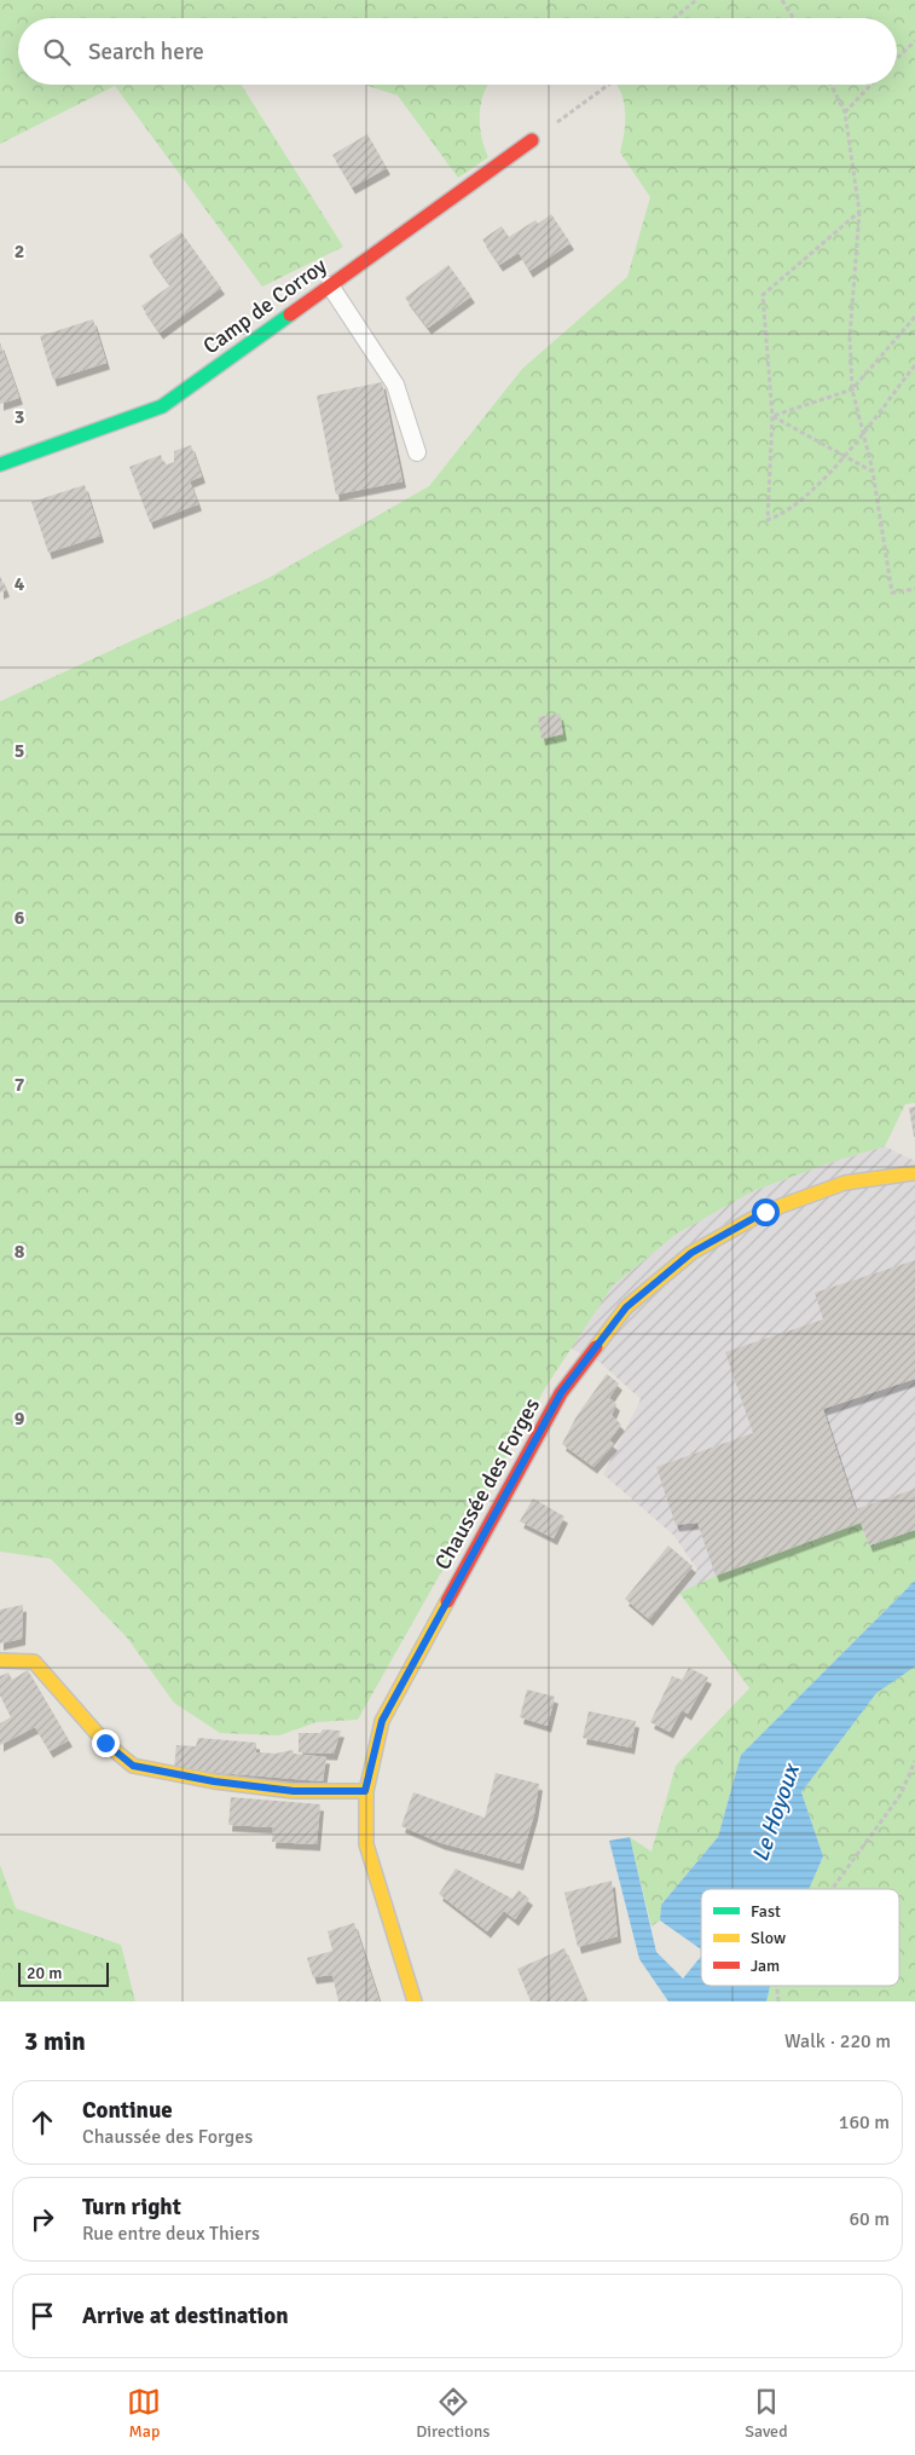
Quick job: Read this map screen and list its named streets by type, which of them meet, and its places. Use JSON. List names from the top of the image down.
{
  "streets": {
    "main road": ["Camp de Corroy", "Chaussée des Forges"]
  },
  "water": ["Le Hoyoux"],
  "legend": ["Fast", "Slow", "Jam"],
  "scale_bar": "20 m",
  "page": {
    "search": "Search here",
    "scale": "20 m",
    "heading": ["3 min", "Walk · 220 m"],
    "list": [
      ["Continue", "Chaussée des Forges", "160 m"],
      ["Turn right", "Rue entre deux Thiers", "60 m"],
      "Arrive at destination"
    ],
    "nav": ["Map", "Directions", "Saved"]
  },
  "grid": {
    "rows": [
      "2",
      "3",
      "4",
      "5",
      "6",
      "7",
      "8",
      "9"
    ]
  }
}
